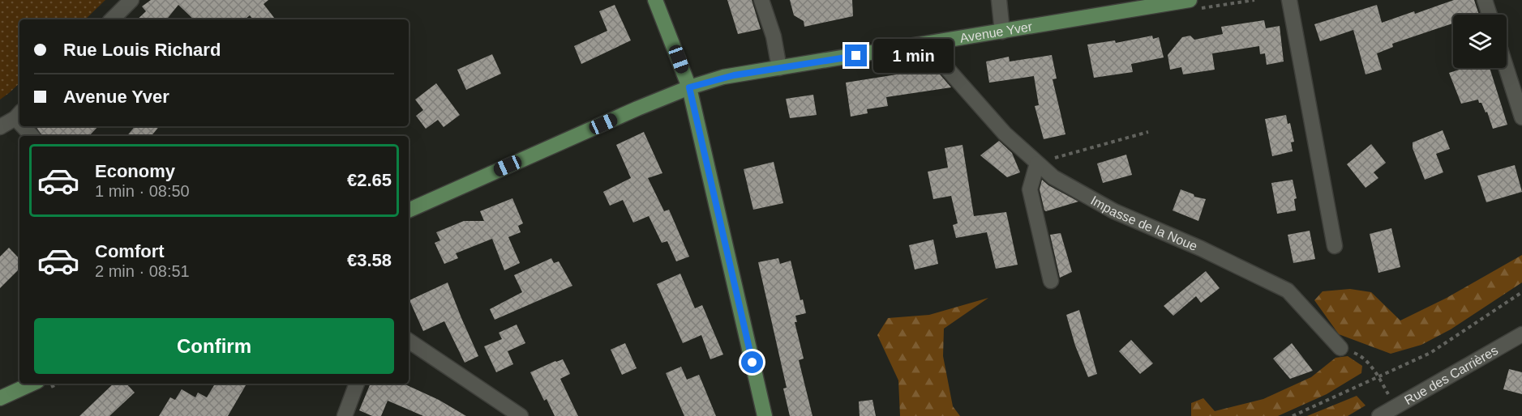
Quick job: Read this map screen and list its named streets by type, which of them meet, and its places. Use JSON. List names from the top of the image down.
{
  "streets": {
    "main road": ["Avenue Yver"],
    "street": ["Impasse de la Noue", "Rue des Carrières"]
  },
  "crossings": [
    ["Avenue Yver", "Impasse de la Noue"]
  ],
  "page": {
    "banner": ["Rue Louis Richard", "Avenue Yver"],
    "bubble": "1 min",
    "list": [
      {
        "name": "Economy",
        "note": "1 min · 08:50",
        "value": "€2.65"
      },
      {
        "name": "Comfort",
        "note": "2 min · 08:51",
        "value": "€3.58"
      }
    ],
    "buttons": "Confirm"
  }
}
